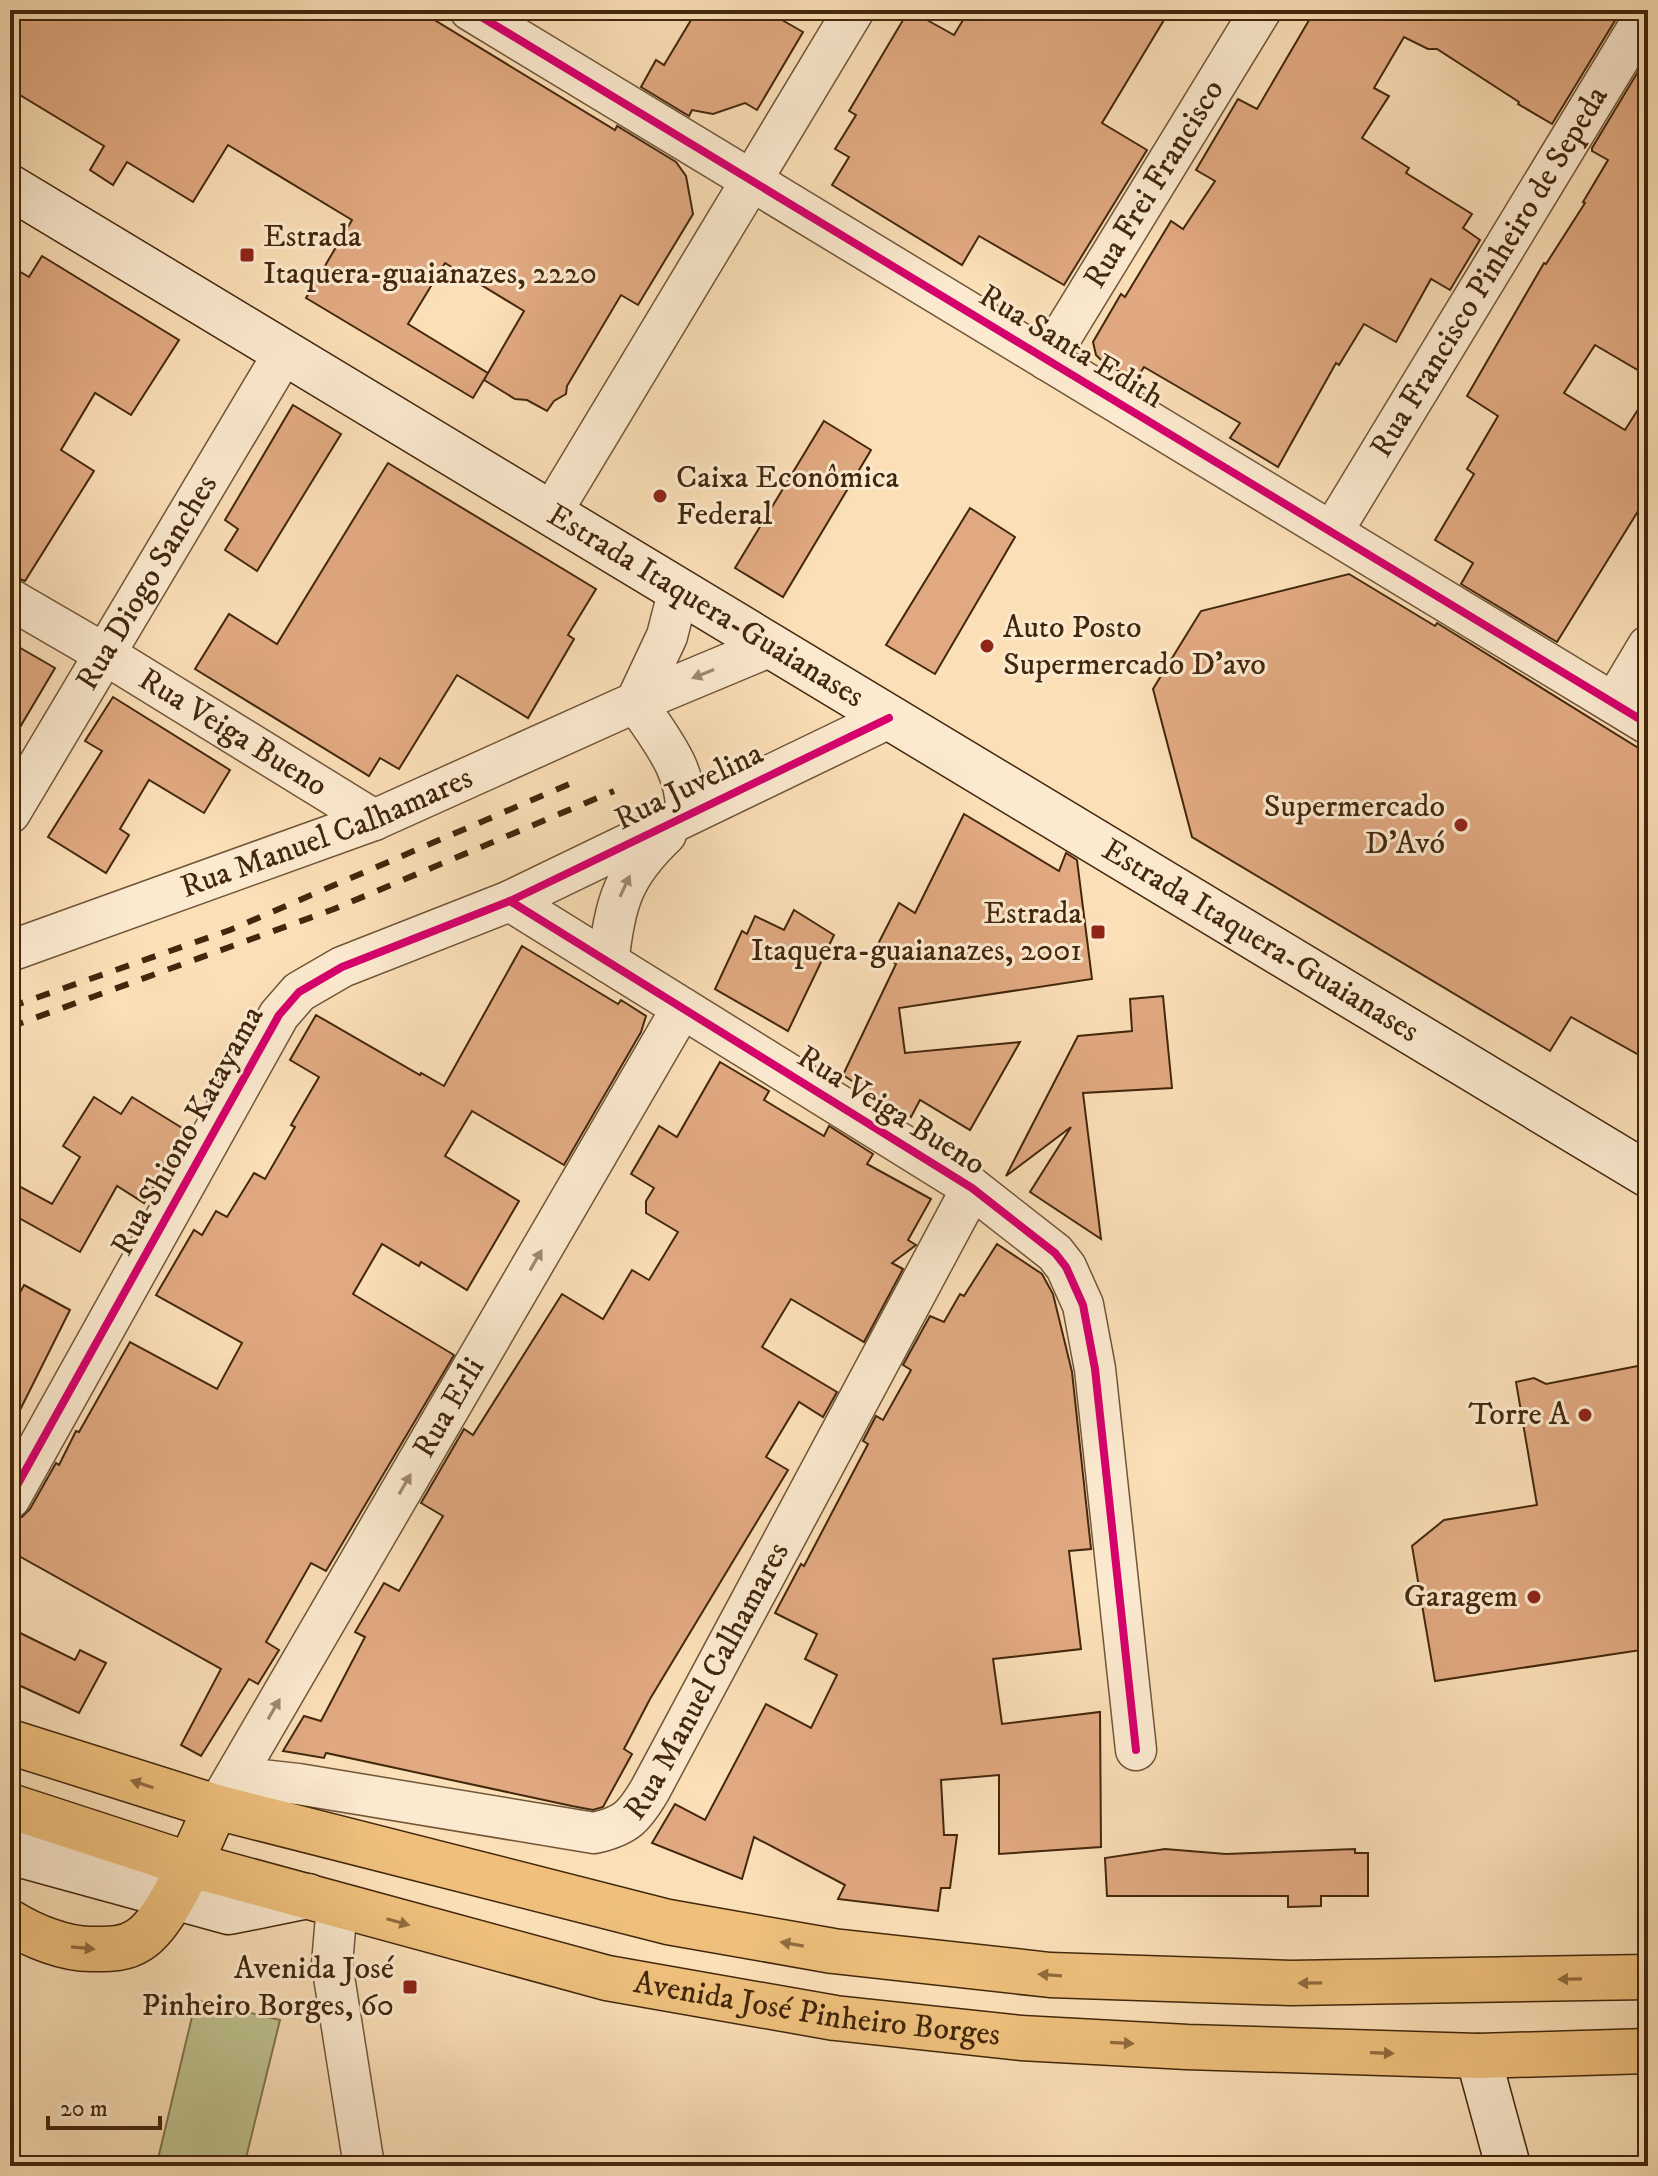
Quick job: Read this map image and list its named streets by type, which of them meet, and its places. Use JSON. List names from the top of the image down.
{
  "streets": {
    "main road": ["Estrada Itaquera-Guaianases", "Avenida José Pinheiro Borges"],
    "street": [
      "Rua Frei Francisco",
      "Rua Francisco Pinheiro de Sepeda",
      "Rua Santa Edith",
      "Rua Diogo Sanches",
      "Rua Veiga Bueno",
      "Rua Juvelina",
      "Rua Manuel Calhamares",
      "Rua Shiono Katayama",
      "Rua Erli"
    ]
  },
  "crossings": [
    ["Rua Frei Francisco", "Rua Santa Edith"],
    ["Rua Francisco Pinheiro de Sepeda", "Rua Santa Edith"],
    ["Rua Diogo Sanches", "Estrada Itaquera-Guaianases"],
    ["Rua Diogo Sanches", "Rua Veiga Bueno"],
    ["Estrada Itaquera-Guaianases", "Rua Juvelina"],
    ["Estrada Itaquera-Guaianases", "Rua Manuel Calhamares"],
    ["Rua Veiga Bueno", "Rua Juvelina"],
    ["Rua Veiga Bueno", "Rua Manuel Calhamares"],
    ["Rua Veiga Bueno", "Rua Shiono Katayama"],
    ["Rua Veiga Bueno", "Rua Erli"],
    ["Rua Juvelina", "Rua Shiono Katayama"],
    ["Rua Manuel Calhamares", "Rua Erli"],
    ["Rua Manuel Calhamares", "Avenida José Pinheiro Borges"],
    ["Rua Erli", "Avenida José Pinheiro Borges"]
  ],
  "one_way": ["Rua Erli"],
  "places": {
    "transit": ["Estrada Itaquera-guaianazes, 2220", "Estrada Itaquera-guaianazes, 2001", "Avenida José Pinheiro Borges, 60"],
    "other": [
      "Caixa Econômica Federal",
      "Auto Posto Supermercado D'avo",
      "Supermercado D'Avó",
      "Torre A",
      "Garagem"
    ]
  },
  "scale_bar": "20 m"
}
